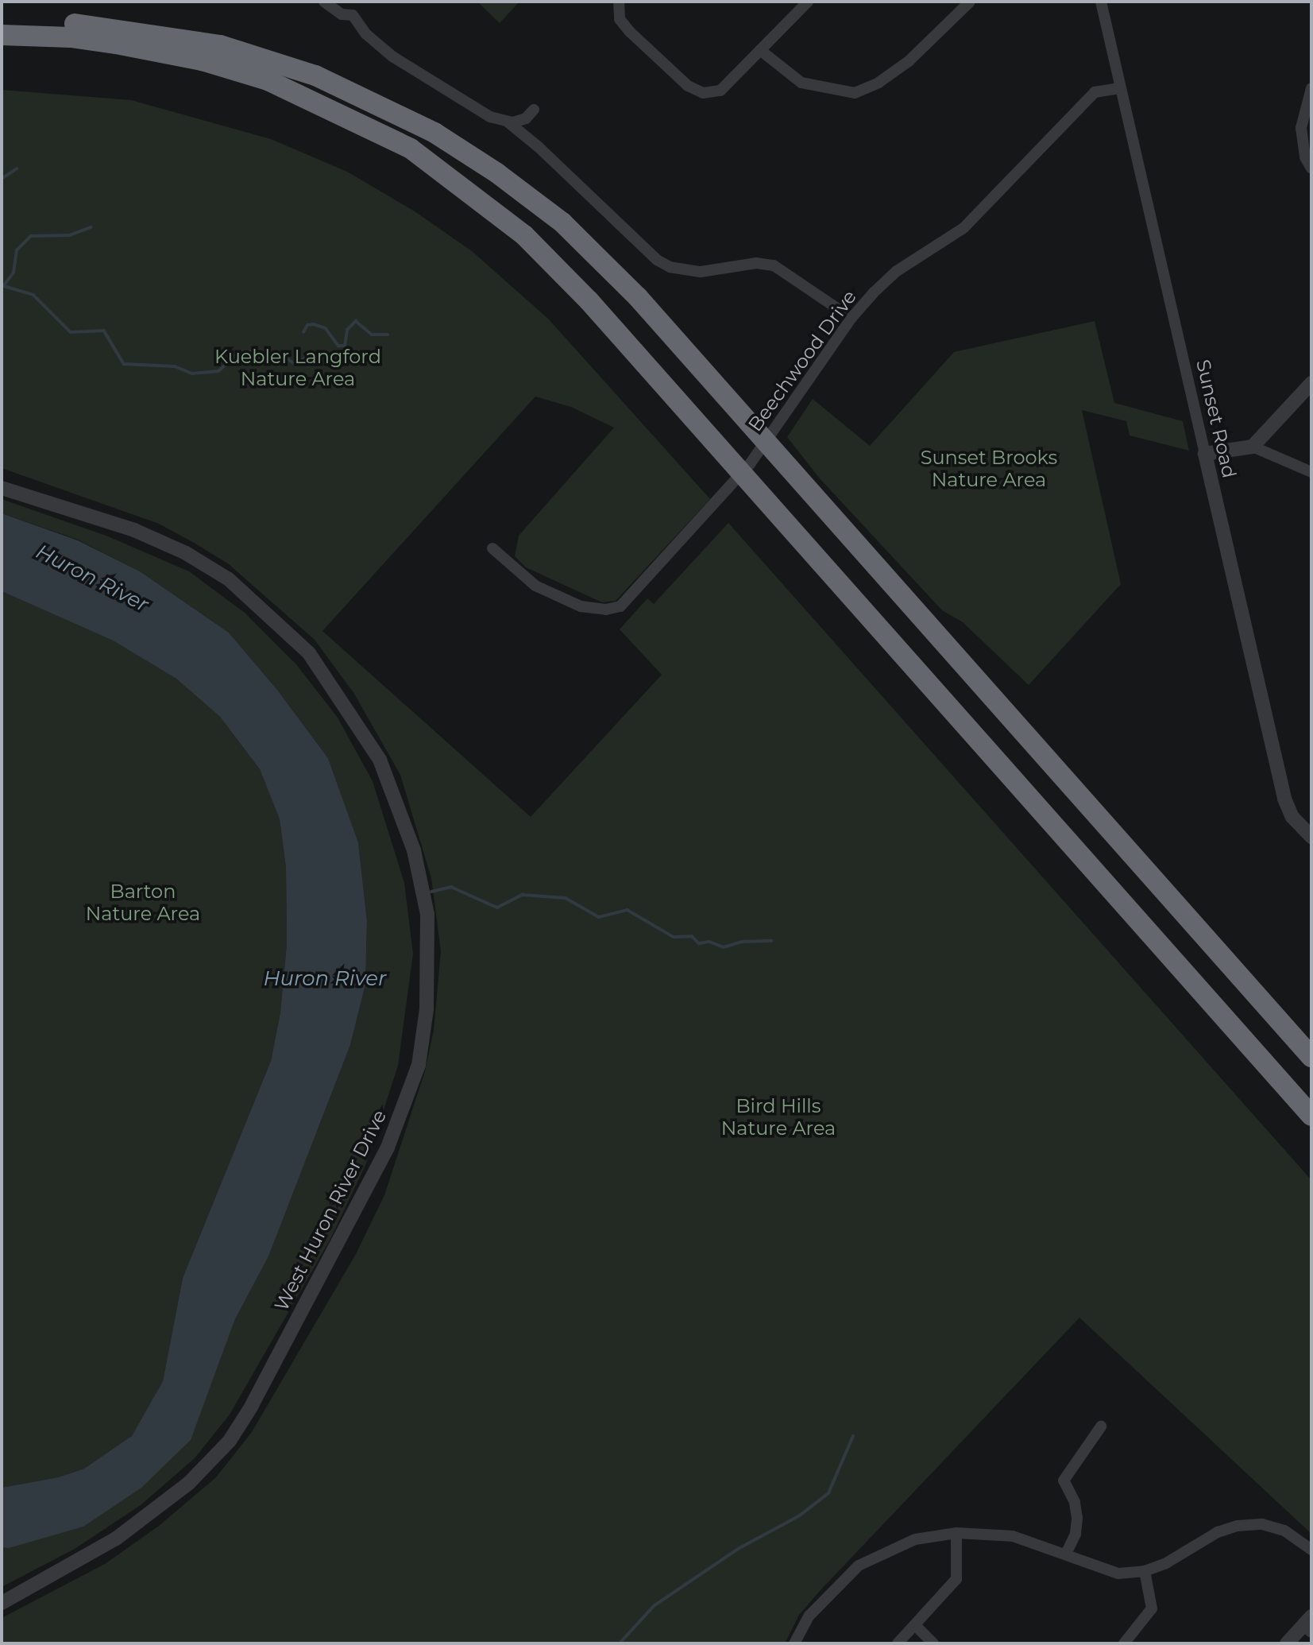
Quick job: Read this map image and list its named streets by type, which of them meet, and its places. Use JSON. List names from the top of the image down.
{
  "streets": {
    "street": ["Beechwood Drive", "Sunset Road", "West Huron River Drive"]
  },
  "crossings": [
    ["Beechwood Drive", "Sunset Road"]
  ],
  "water": ["Huron River"],
  "parks": [
    "Kuebler Langford Nature Area",
    "Sunset Brooks Nature Area",
    "Barton Nature Area",
    "Bird Hills Nature Area"
  ]
}
